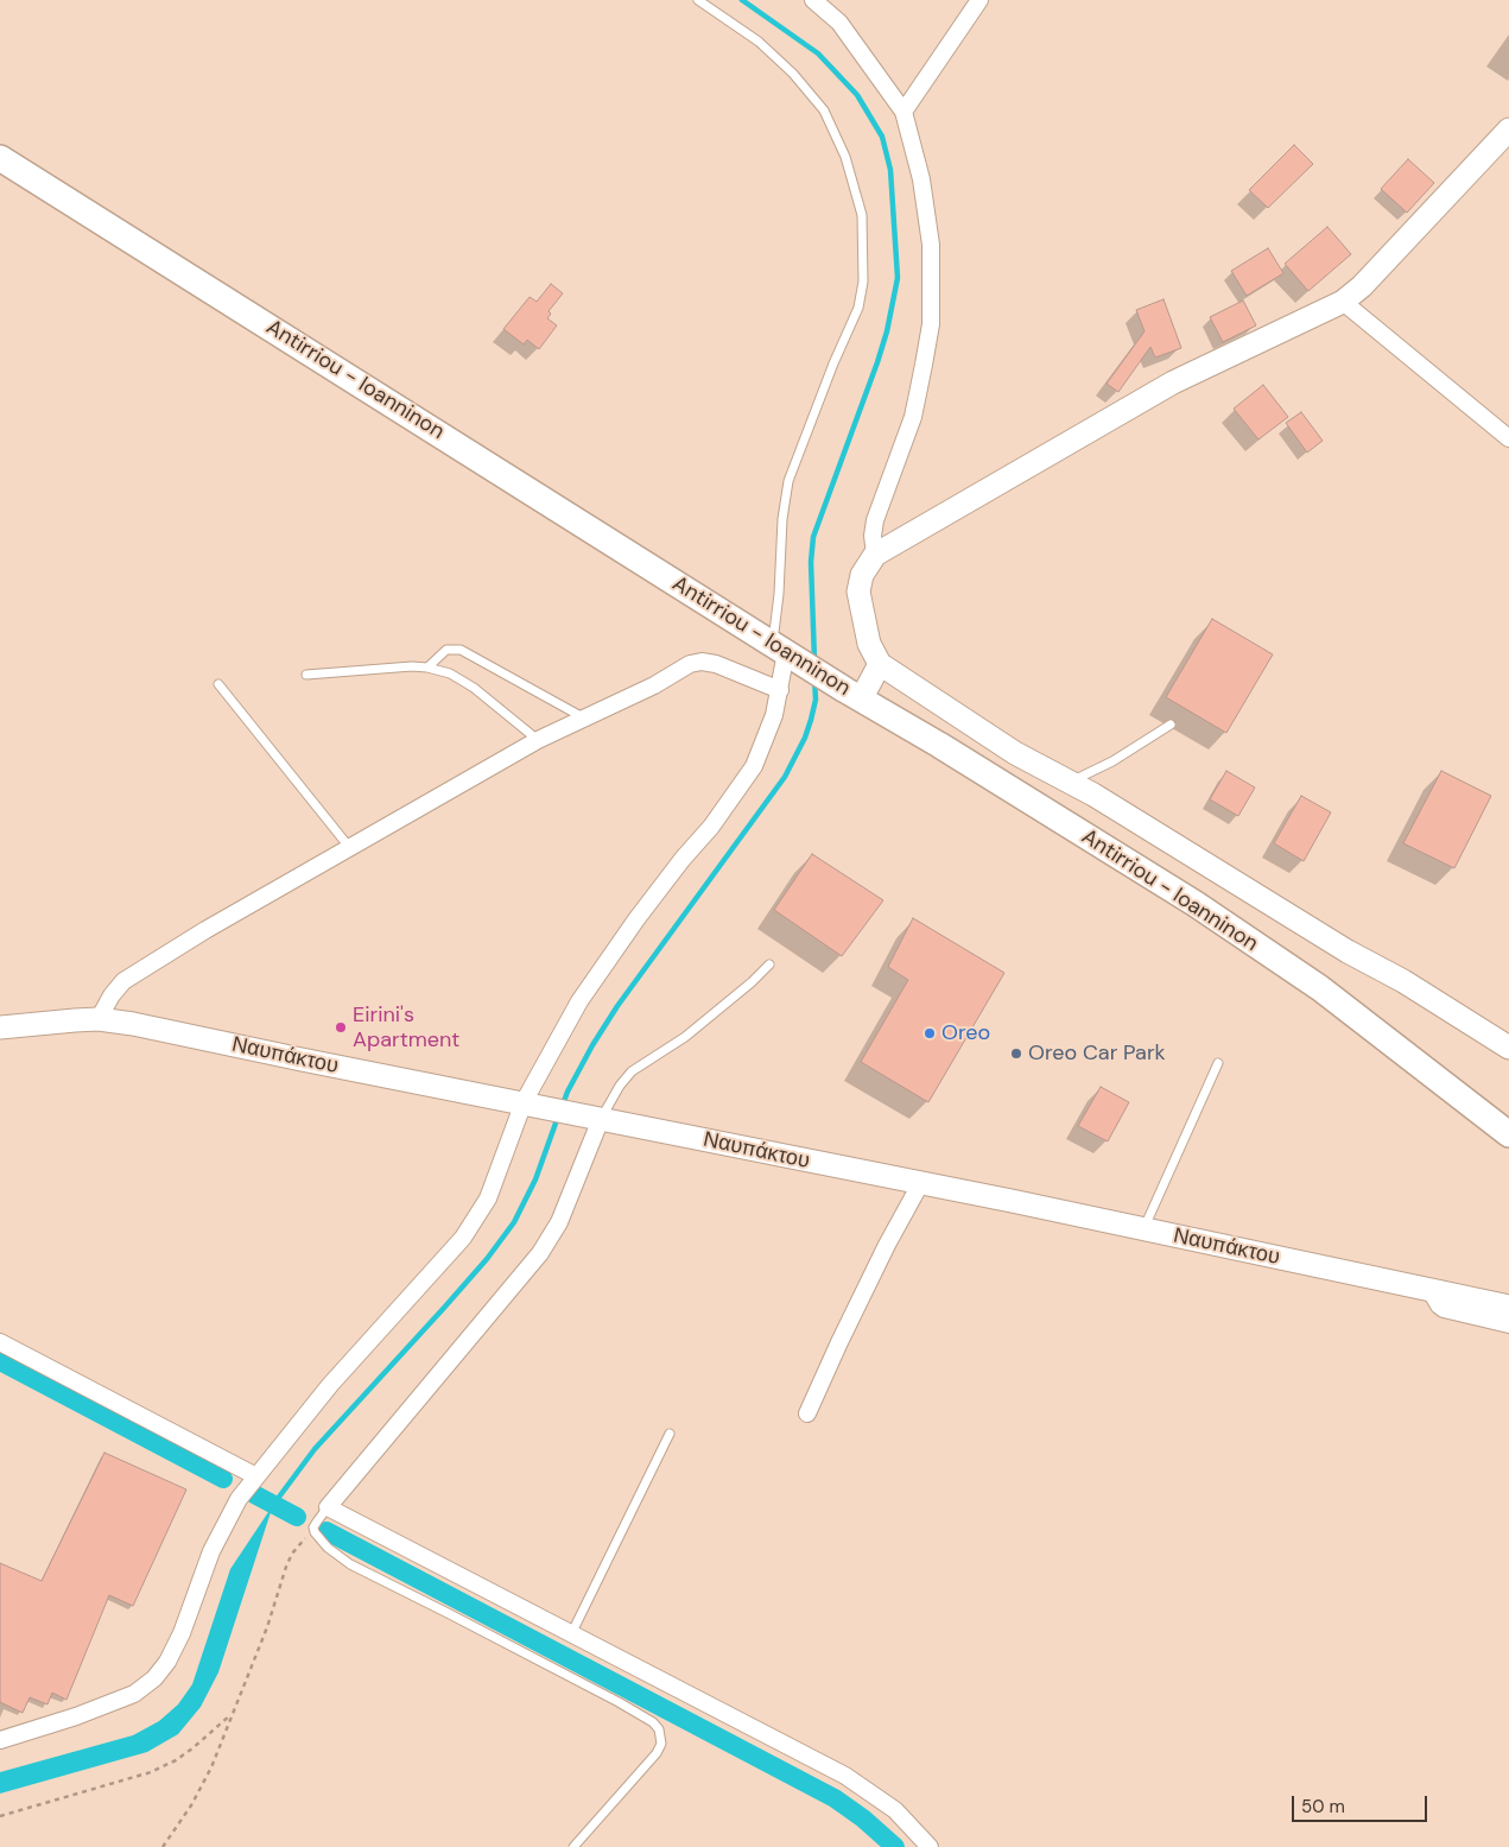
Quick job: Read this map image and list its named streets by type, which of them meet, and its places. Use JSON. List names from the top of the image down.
{
  "streets": {
    "main road": ["Antirriou - Ioanninon"],
    "street": ["Ναυπάκτου"]
  },
  "places": ["Eirini's Apartment", "Oreo", "Oreo Car Park"],
  "scale_bar": "50 m"
}
